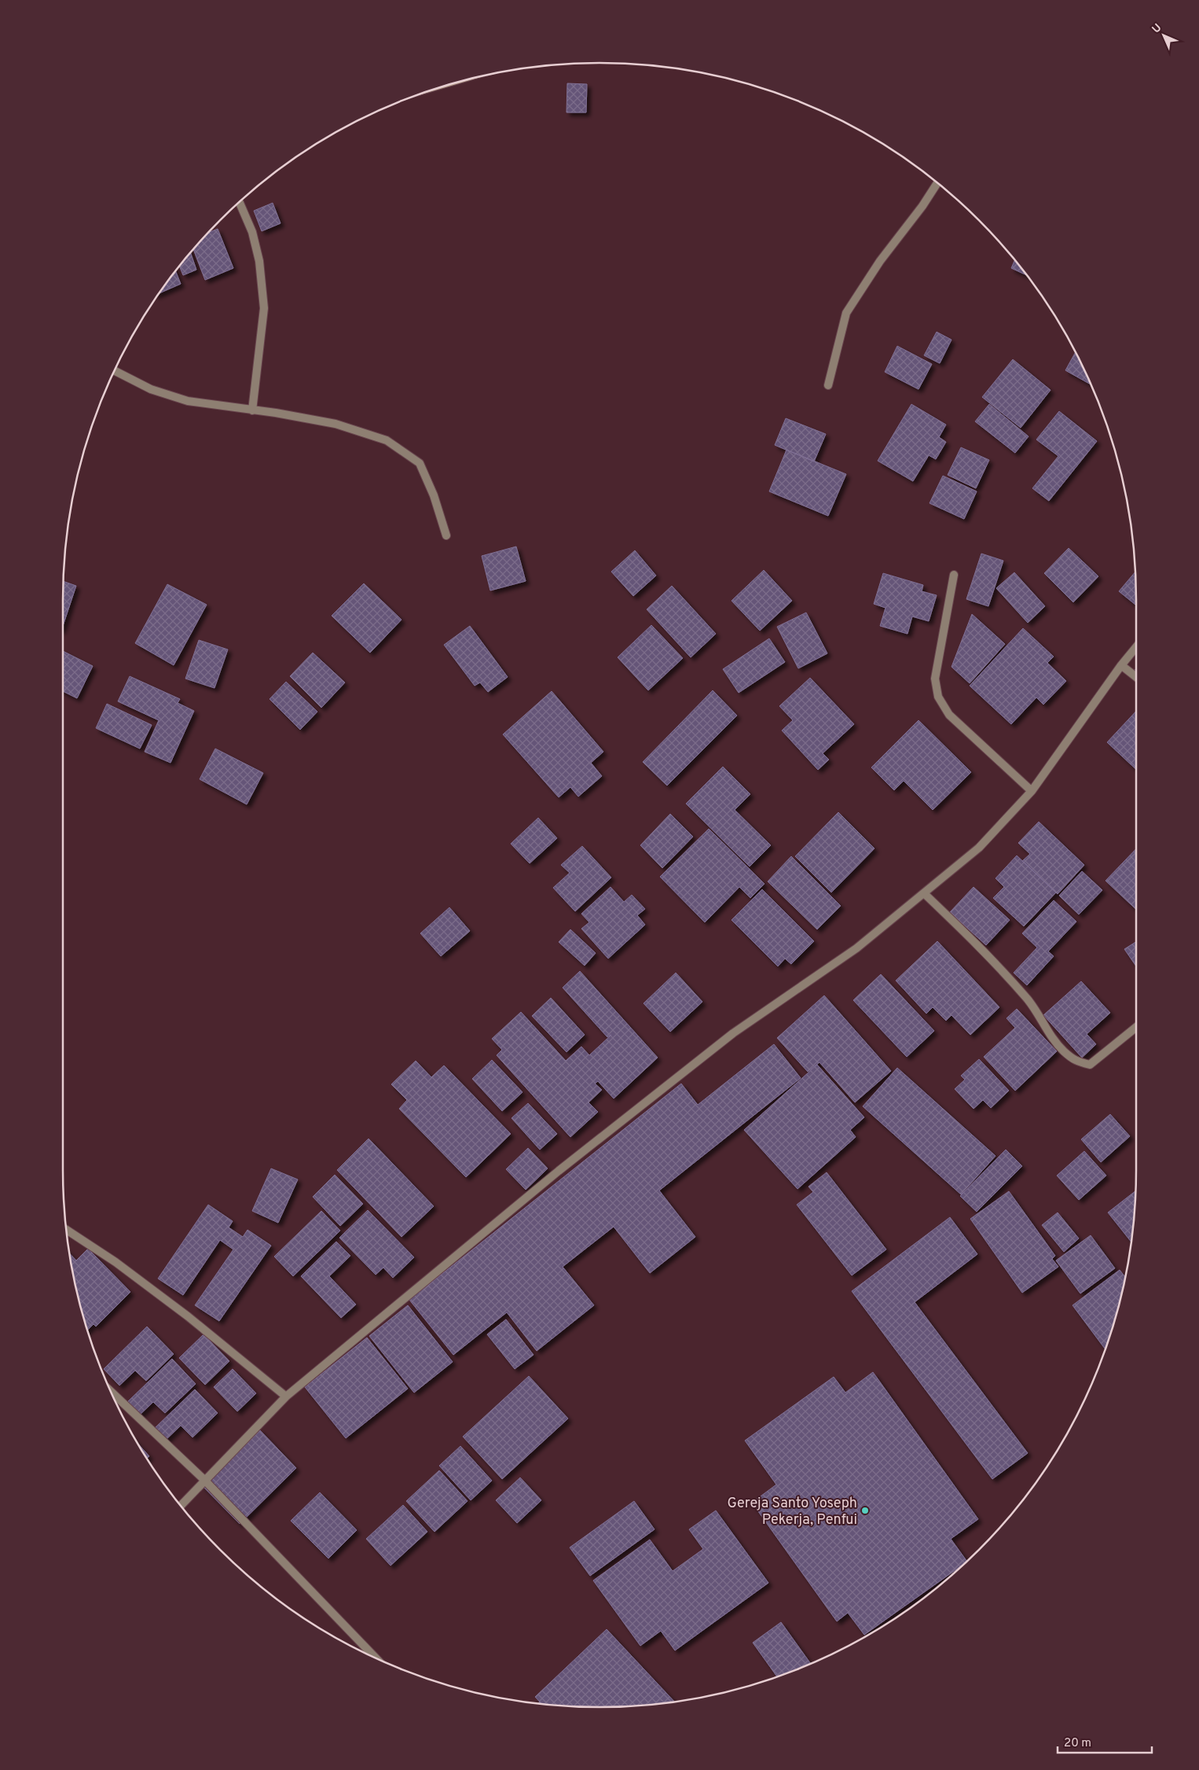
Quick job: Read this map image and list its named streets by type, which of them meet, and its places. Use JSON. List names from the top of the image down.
{
  "places": ["Gereja Santo Yoseph Pekerja, Penfui"],
  "scale_bar": "20 m",
  "north": "top left"
}
